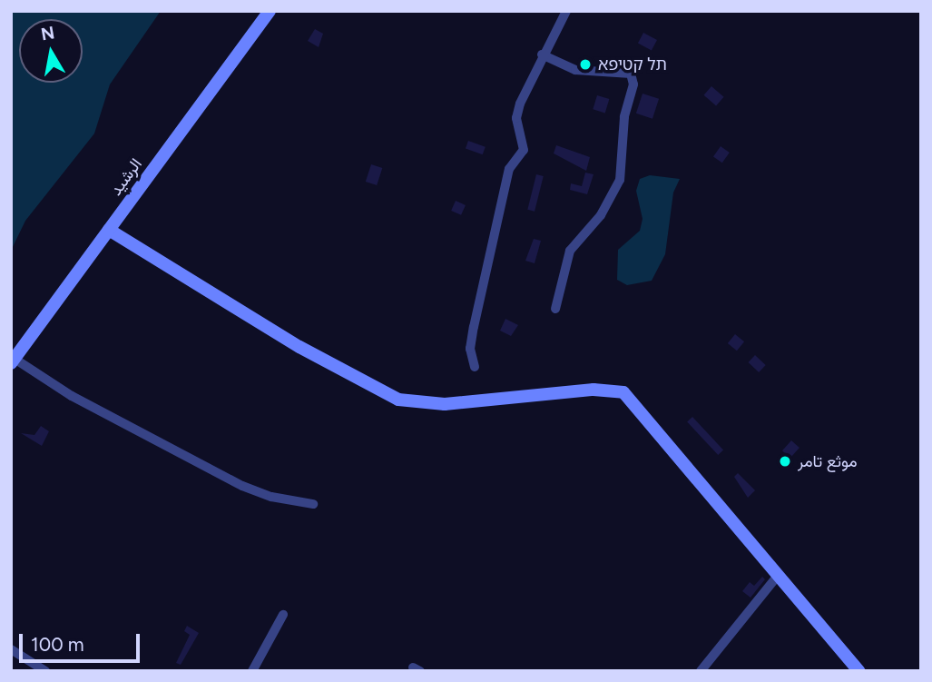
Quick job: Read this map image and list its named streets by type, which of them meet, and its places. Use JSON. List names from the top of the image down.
{
  "streets": {
    "street": ["الرشيد"]
  },
  "places": ["תל קטיפא", "موثع تامر"],
  "scale_bar": "100 m",
  "north": "top"
}
